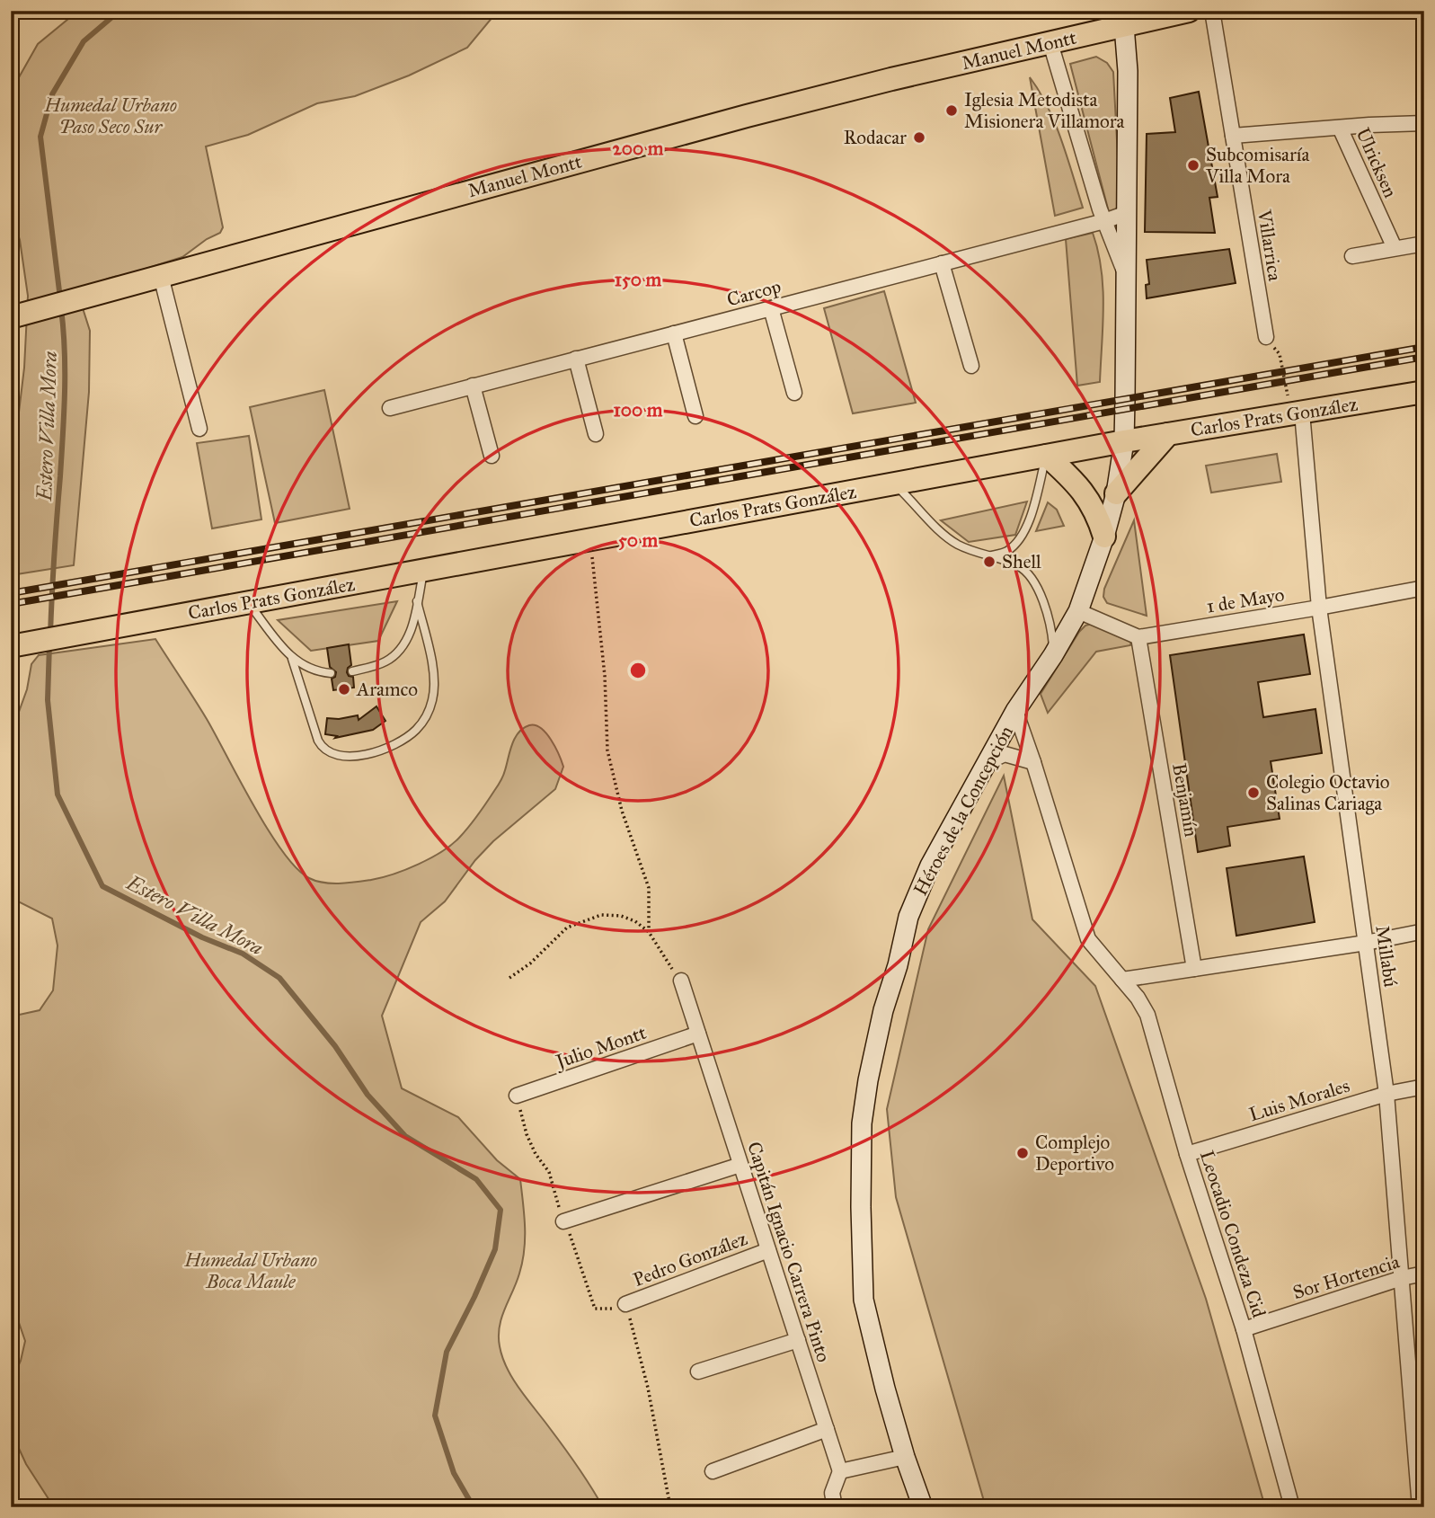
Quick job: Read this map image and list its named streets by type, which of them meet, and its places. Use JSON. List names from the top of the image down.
{
  "streets": {
    "main road": ["Manuel Montt", "Carlos Prats González"],
    "street": [
      "Ulricksen",
      "Villarrica",
      "Carcop",
      "1 de Mayo",
      "Benjamín",
      "Héroes de la Concepción",
      "Millabú",
      "Julio Montt",
      "Luis Morales",
      "Leocadio Condeza Cid",
      "Capitán Ignacio Carrera Pinto",
      "Pedro González",
      "Sor Hortencia"
    ]
  },
  "crossings": [
    ["Manuel Montt", "Héroes de la Concepción"],
    ["Ulricksen", "Villarrica"],
    ["Carcop", "Héroes de la Concepción"],
    ["Carlos Prats González", "Héroes de la Concepción"],
    ["Carlos Prats González", "Millabú"],
    ["1 de Mayo", "Benjamín"],
    ["1 de Mayo", "Millabú"],
    ["Héroes de la Concepción", "Leocadio Condeza Cid"],
    ["Millabú", "Luis Morales"],
    ["Millabú", "Sor Hortencia"],
    ["Julio Montt", "Capitán Ignacio Carrera Pinto"],
    ["Luis Morales", "Leocadio Condeza Cid"],
    ["Leocadio Condeza Cid", "Sor Hortencia"],
    ["Capitán Ignacio Carrera Pinto", "Pedro González"]
  ],
  "water": ["Estero Villa Mora"],
  "parks": ["Humedal Urbano Paso Seco Sur", "Humedal Urbano Boca Maule"],
  "places": [
    "Iglesia Metodista Misionera Villamora",
    "Rodacar",
    "Subcomisaría Villa Mora",
    "Shell",
    "Aramco",
    "Colegio Octavio Salinas Cariaga",
    "Complejo Deportivo"
  ],
  "rings": [
    "200 m",
    "150 m",
    "100 m",
    "50 m"
  ]
}
